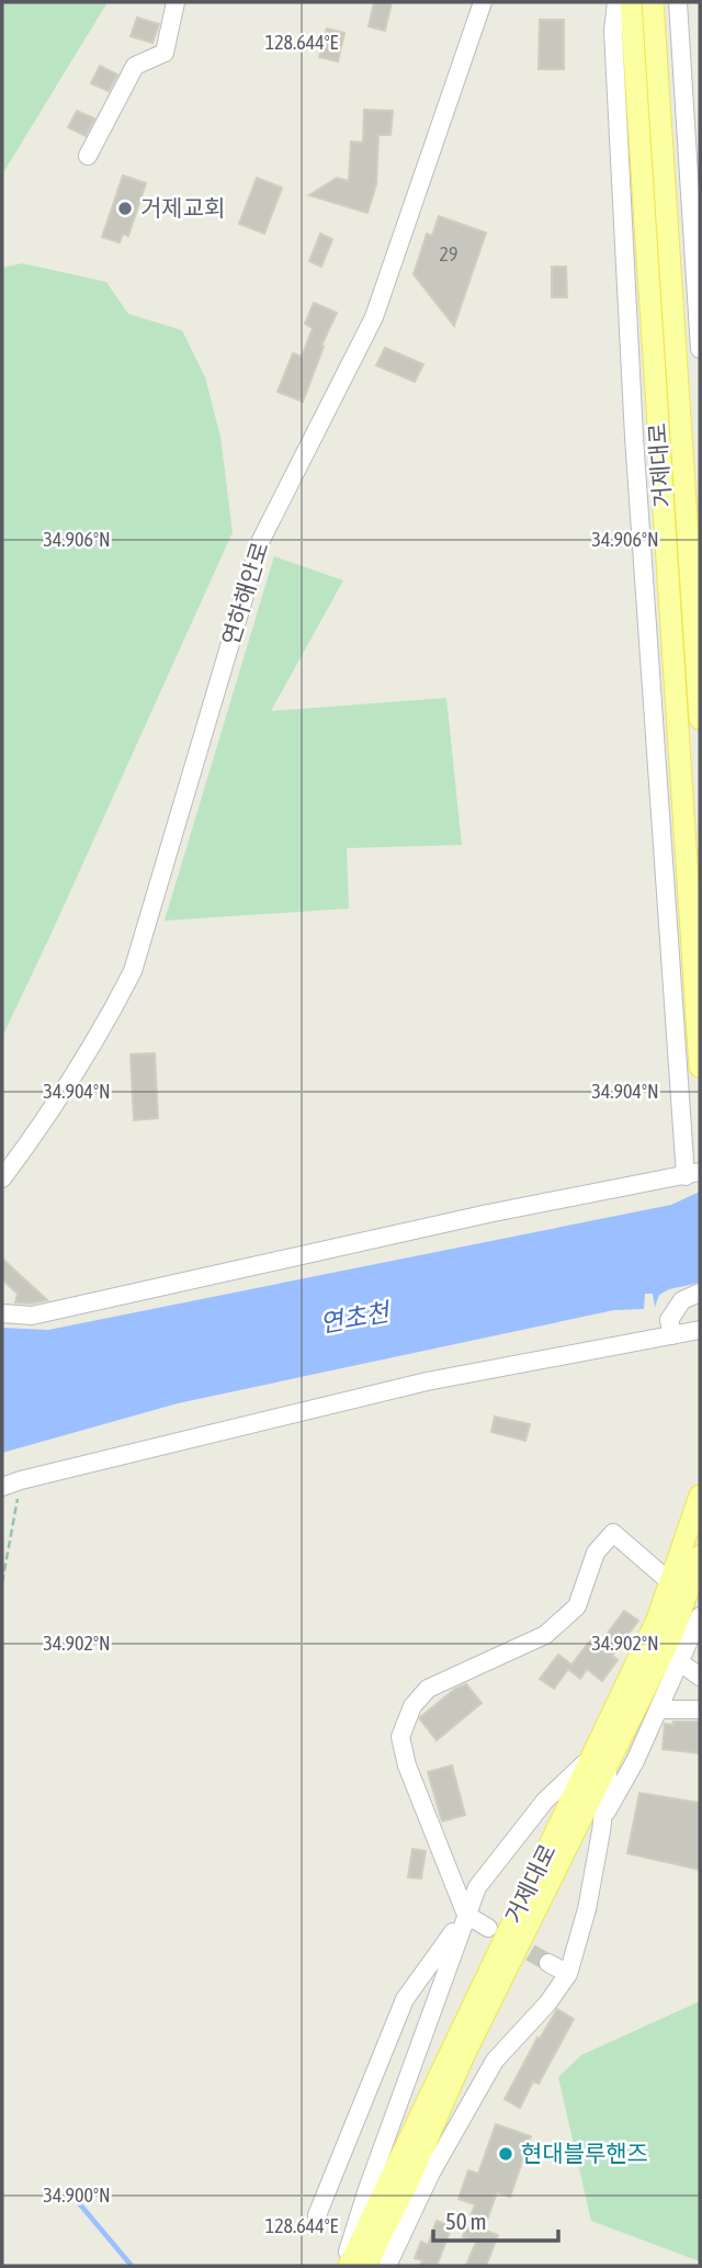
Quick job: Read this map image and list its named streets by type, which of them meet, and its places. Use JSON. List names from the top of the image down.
{
  "streets": {
    "main road": ["거제대로"],
    "street": ["연하해안로"]
  },
  "water": ["연초천"],
  "places": ["거제교회", "현대블루핸즈"],
  "house_numbers": ["29"],
  "scale_bar": "50 m",
  "coordinates": [
    "128.644°E",
    "34.906°N",
    "34.904°N",
    "34.902°N",
    "34.900°N"
  ]
}
